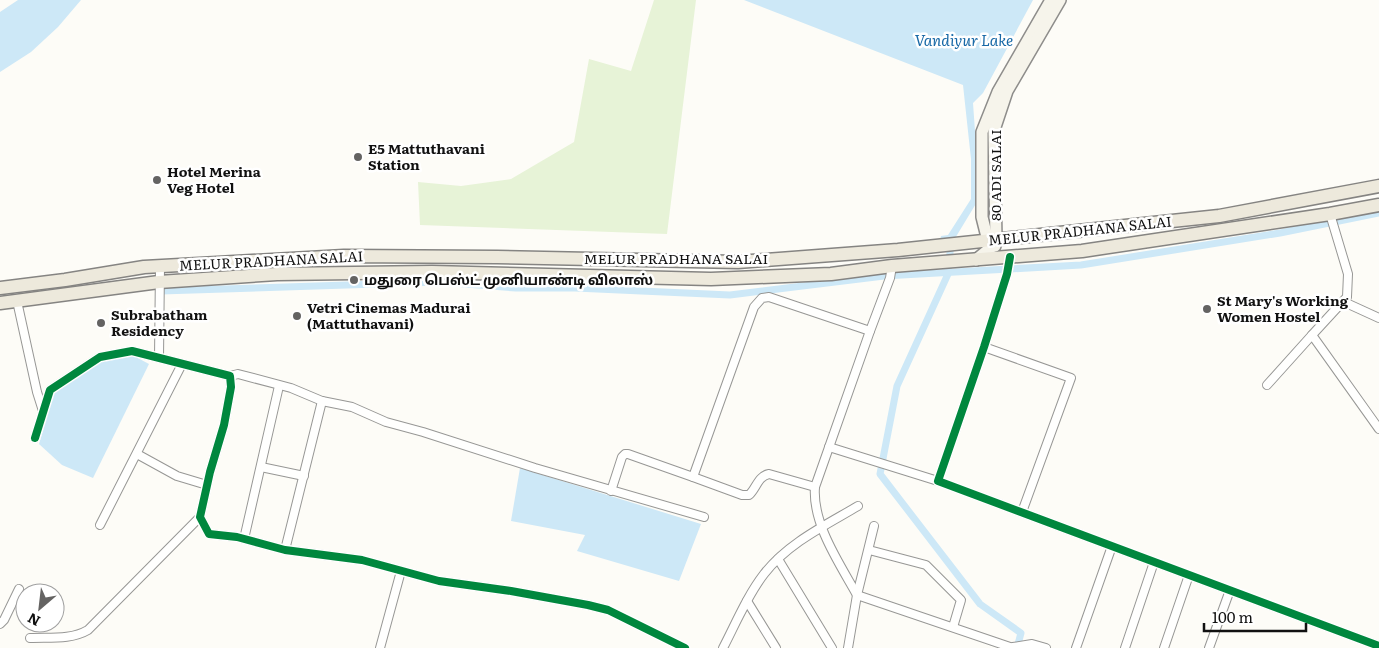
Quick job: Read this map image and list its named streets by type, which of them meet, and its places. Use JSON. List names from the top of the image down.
{
  "streets": {
    "main road": ["80 ADI SALAI", "MELUR PRADHANA SALAI"]
  },
  "crossings": [
    ["80 ADI SALAI", "MELUR PRADHANA SALAI"]
  ],
  "water": ["Vandiyur Lake"],
  "places": [
    "E5 Mattuthavani Station",
    "Hotel Merina Veg Hotel",
    "மதுரை பெஸ்ட் முனியாண்டி விலாஸ்",
    "St Mary's Working Women Hostel",
    "Vetri Cinemas Madurai (Mattuthavani)",
    "Subrabatham Residency"
  ],
  "scale_bar": "100 m",
  "north": "bottom left"
}
